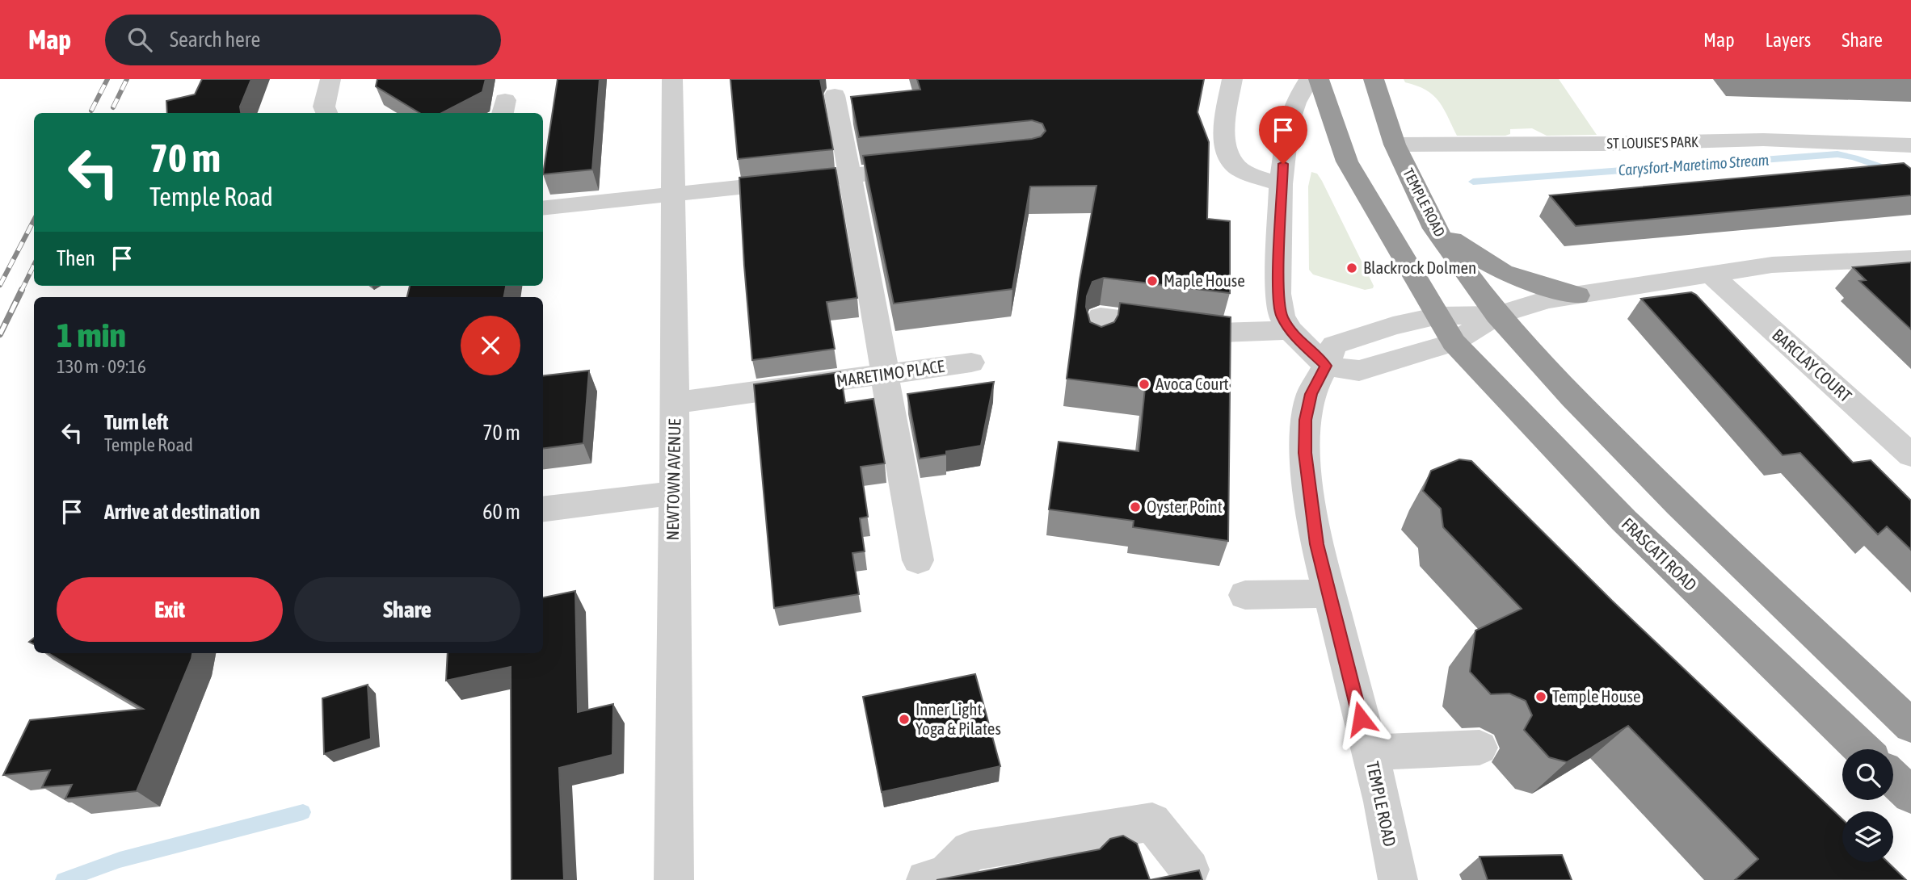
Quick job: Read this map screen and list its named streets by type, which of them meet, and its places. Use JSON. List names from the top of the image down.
{
  "streets": {
    "highway": ["TEMPLE ROAD", "FRASCATI ROAD"],
    "street": [
      "ST LOUISE'S PARK",
      "BARCLAY COURT",
      "MARETIMO PLACE",
      "NEWTOWN AVENUE"
    ]
  },
  "crossings": [
    ["ST LOUISE'S PARK", "TEMPLE ROAD"],
    ["MARETIMO PLACE", "NEWTOWN AVENUE"]
  ],
  "water": ["Carysfort-Maretimo Stream"],
  "places": [
    "Blackrock Dolmen",
    "Maple House",
    "Avoca Court",
    "Oyster Point",
    "Temple House",
    "Inner Light Yoga & Pilates"
  ],
  "page": {
    "header": "Map",
    "search": "Search here",
    "nav": ["Map", "Layers", "Share"],
    "turn": ["70 m", "Temple Road"],
    "then": "Then",
    "heading": ["1 min", "130 m · 09:16"],
    "list": [
      {
        "name": "Turn left",
        "note": "Temple Road",
        "value": "70 m"
      },
      {
        "name": "Arrive at destination",
        "value": "60 m"
      }
    ],
    "buttons": ["Exit", "Share"]
  }
}
